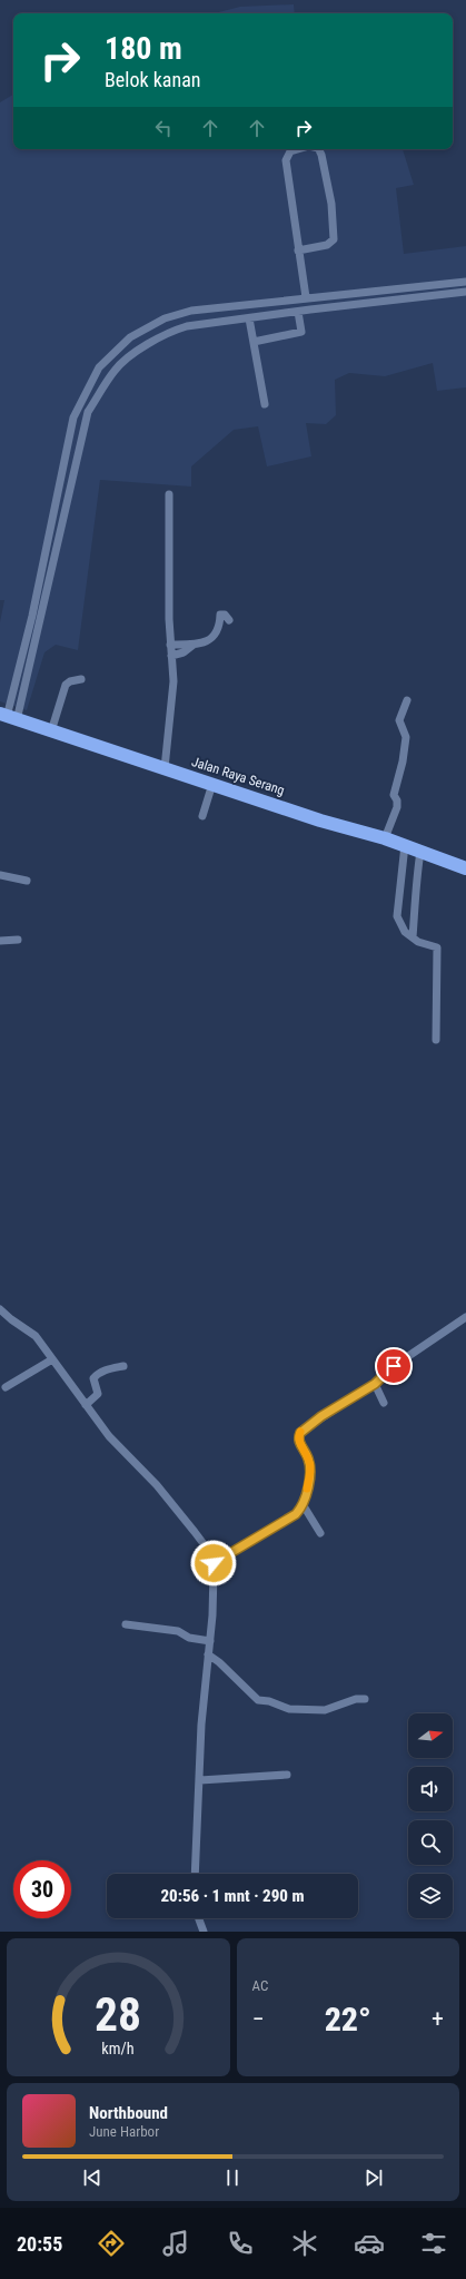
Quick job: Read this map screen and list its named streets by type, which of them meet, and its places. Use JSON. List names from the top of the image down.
{
  "streets": {
    "highway": ["Jalan Raya Serang"]
  },
  "north": "right",
  "page": {
    "turn": ["180 m", "Belok kanan"],
    "limit": "30",
    "trip": "20:56 · 1 mnt · 290 m",
    "tile": "AC",
    "heat": ["−", "22°", "+"],
    "song": ["Northbound", "June Harbor"],
    "tabs": "20:55",
    "gauge": ["28", "km/h"]
  }
}
